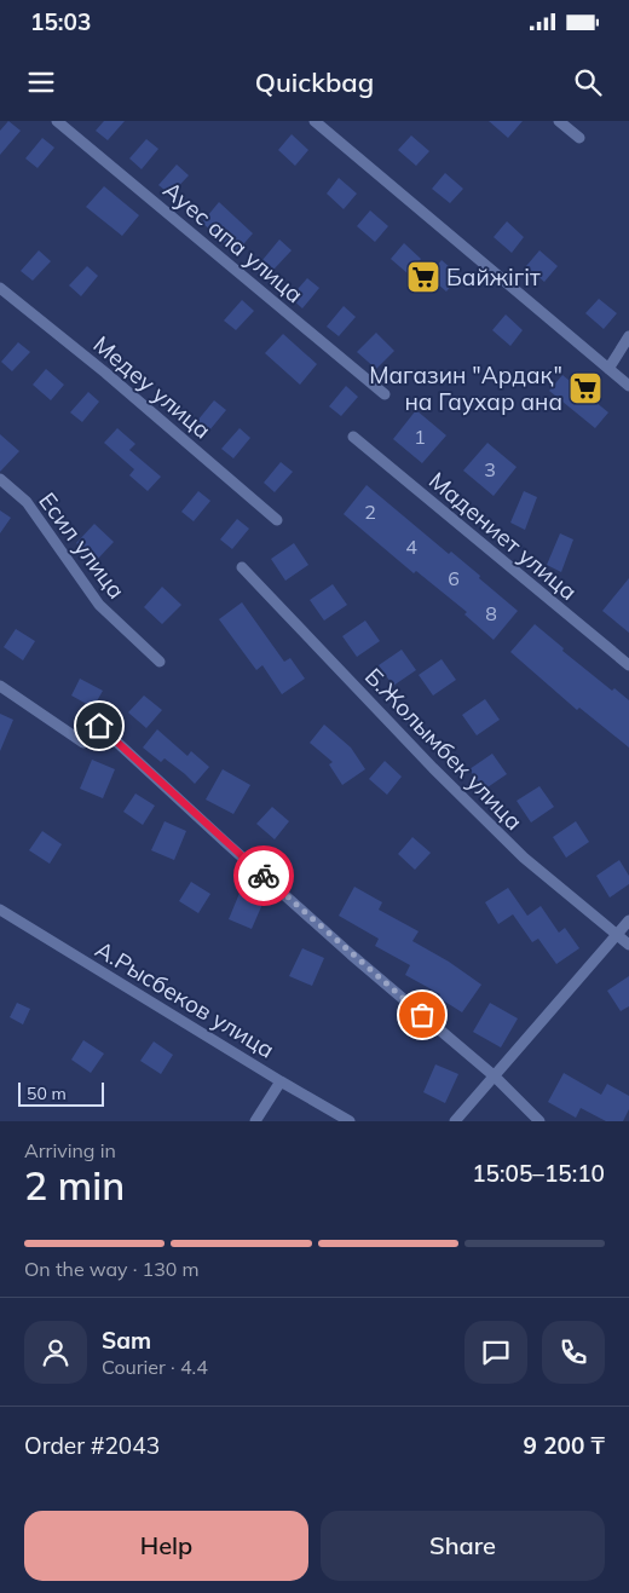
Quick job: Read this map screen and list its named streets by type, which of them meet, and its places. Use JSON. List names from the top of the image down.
{
  "streets": {
    "street": [
      "Ауес апа улица",
      "Медеу улица",
      "Мадениет улица",
      "Есил улица",
      "Б.Жолымбек улица",
      "А.Рысбеков улица"
    ]
  },
  "places": {
    "supermarket": ["Байжігіт", "Магазин \"Ардақ\" на Гаухар ана"]
  },
  "house_numbers": [
    "1",
    "3",
    "2",
    "4",
    "6",
    "8"
  ],
  "scale_bar": "50 m",
  "page": {
    "status": "15:03",
    "header": "Quickbag",
    "scale": "50 m",
    "heading": ["2 min", "Arriving in", "15:05–15:10"],
    "panel": [
      "Sam",
      "Courier · 4.4",
      "Order #2043",
      "9 200 ₸"
    ],
    "bar": "On the way · 130 m",
    "buttons": ["Help", "Share"]
  }
}
